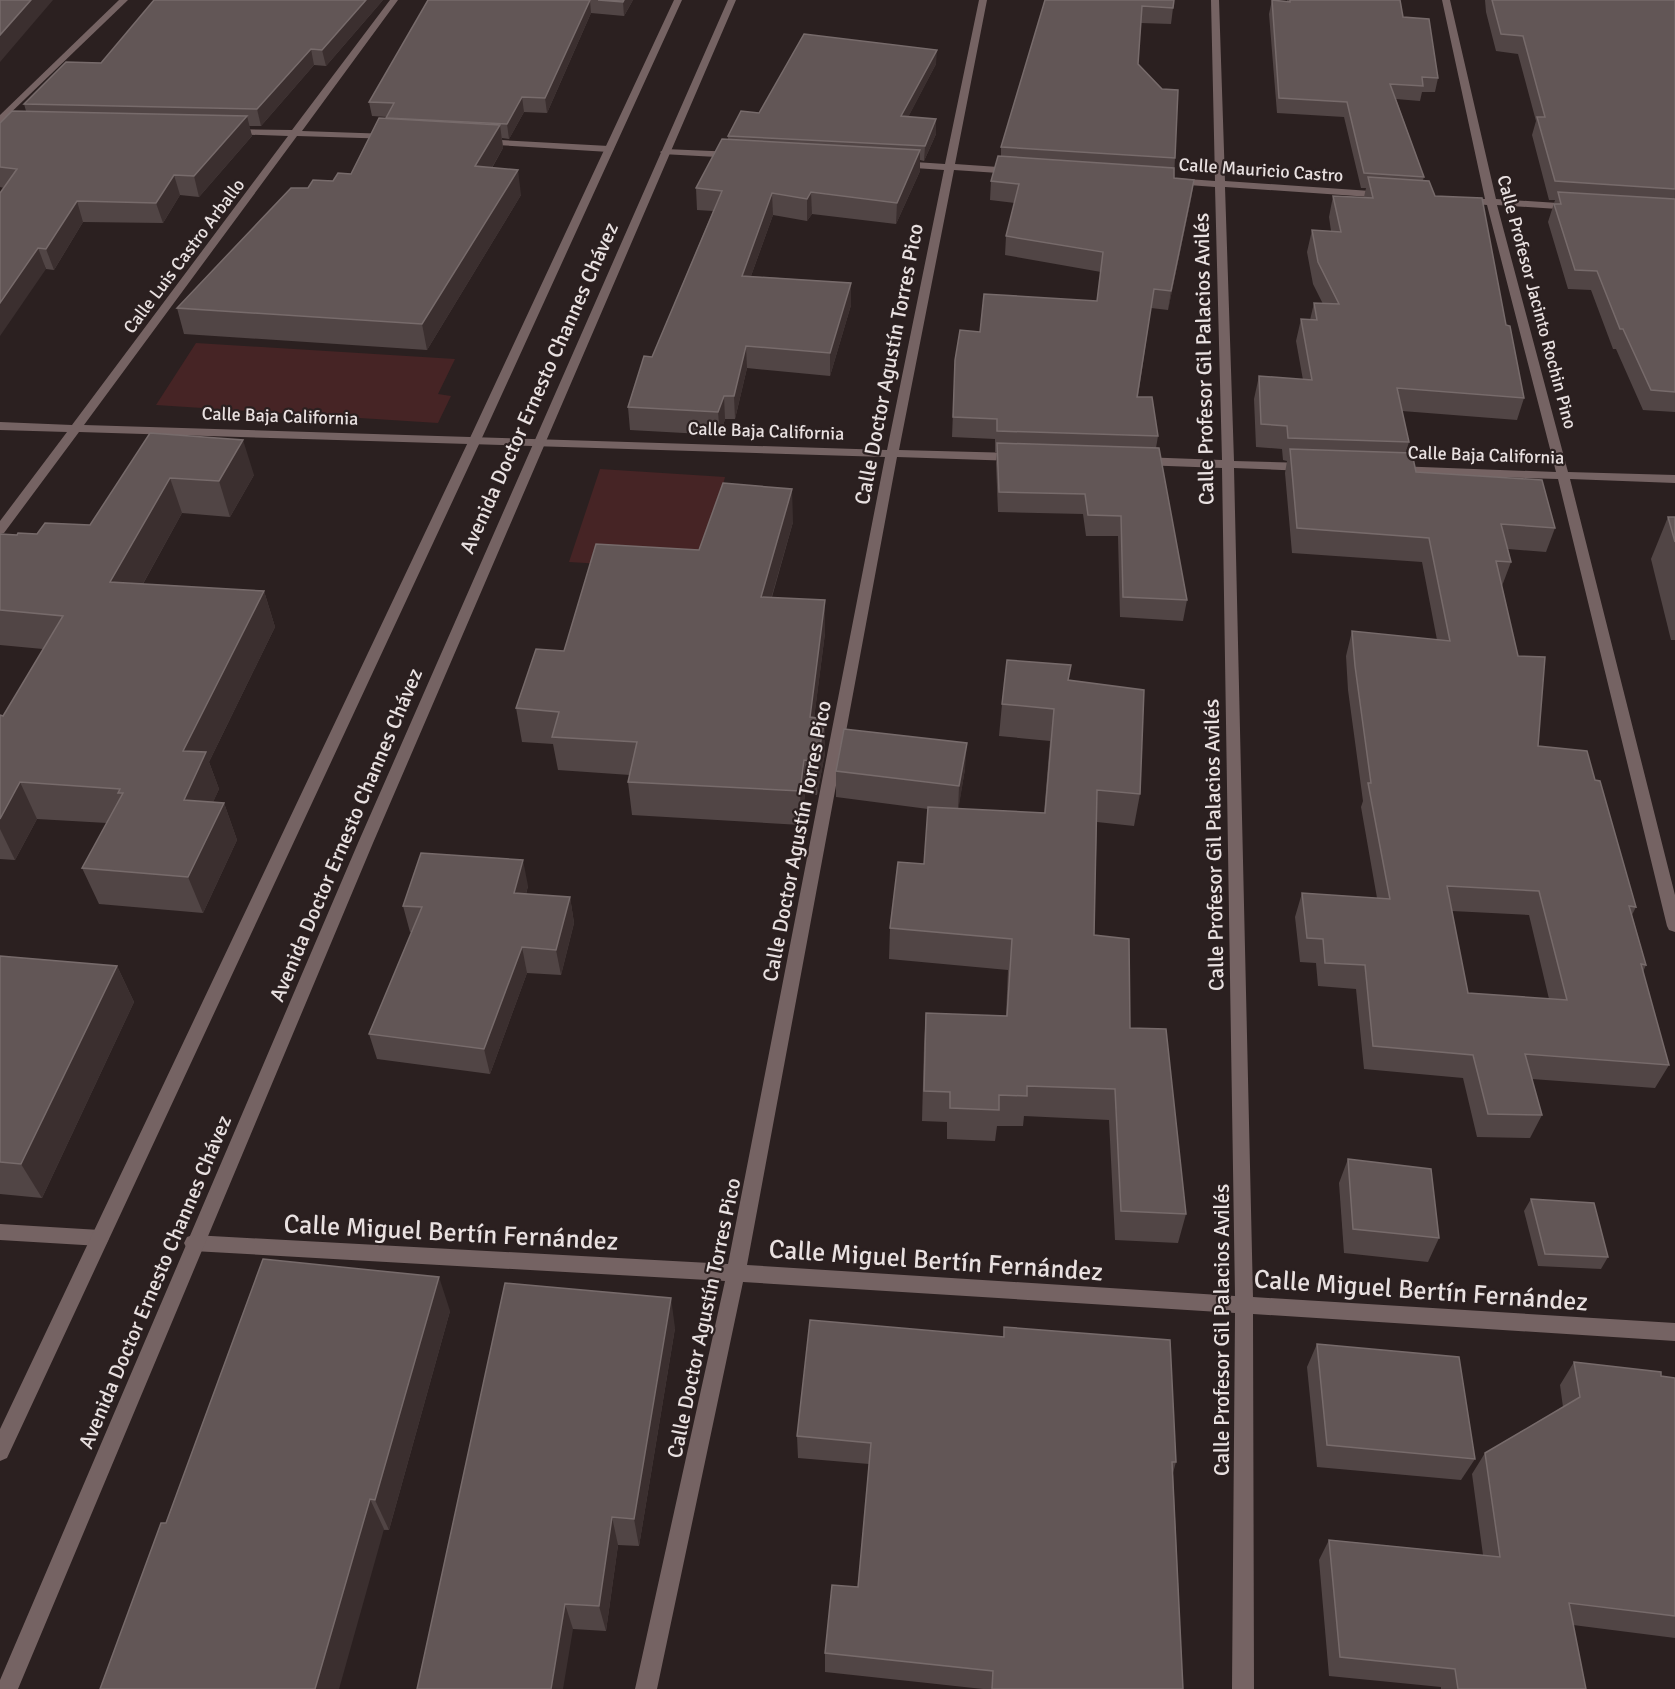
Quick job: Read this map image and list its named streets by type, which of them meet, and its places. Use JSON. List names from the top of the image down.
{
  "streets": {
    "street": [
      "Calle Mauricio Castro",
      "Calle Luis Castro Arballo",
      "Calle Profesor Jacinto Rochin Pino",
      "Calle Profesor Gil Palacios Avilés",
      "Calle Doctor Agustín Torres Pico",
      "Avenida Doctor Ernesto Channes Chávez",
      "Calle Baja California",
      "Calle Miguel Bertín Fernández"
    ]
  },
  "crossings": [
    ["Calle Mauricio Castro", "Calle Profesor Gil Palacios Avilés"],
    ["Calle Luis Castro Arballo", "Calle Baja California"],
    ["Calle Profesor Jacinto Rochin Pino", "Calle Baja California"],
    ["Calle Profesor Gil Palacios Avilés", "Calle Miguel Bertín Fernández"],
    ["Calle Doctor Agustín Torres Pico", "Calle Baja California"],
    ["Calle Doctor Agustín Torres Pico", "Calle Miguel Bertín Fernández"],
    ["Avenida Doctor Ernesto Channes Chávez", "Calle Baja California"],
    ["Avenida Doctor Ernesto Channes Chávez", "Calle Miguel Bertín Fernández"]
  ]
}
